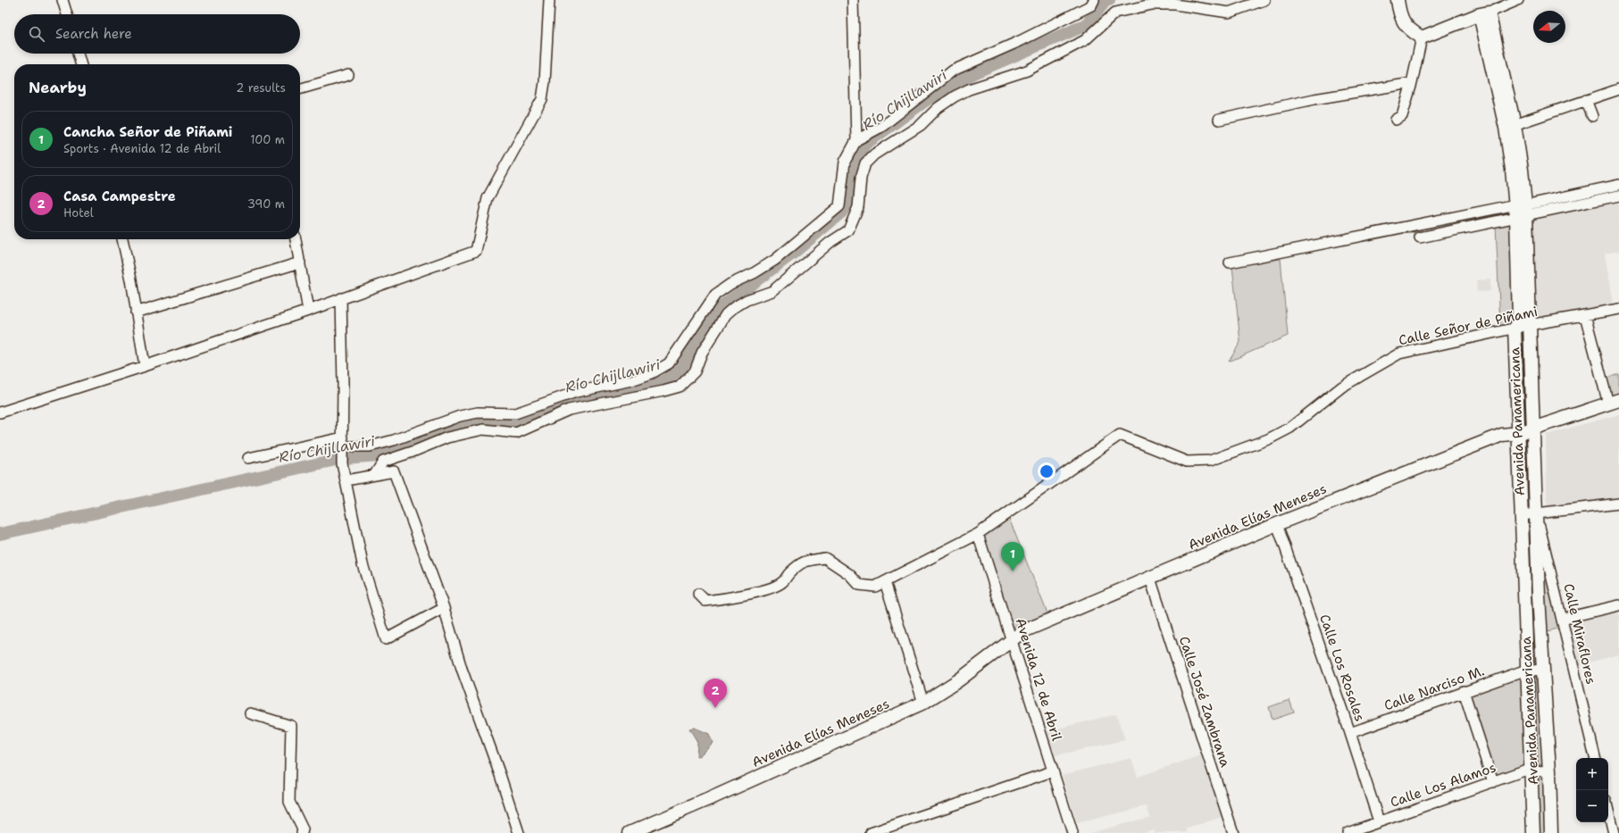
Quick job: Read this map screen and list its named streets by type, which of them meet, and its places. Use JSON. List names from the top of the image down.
{
  "streets": {
    "main road": ["Avenida Panamericana", "Avenida Elías Meneses"],
    "street": [
      "Calle Señor de Piñami",
      "Calle Miraflores",
      "Calle Los Rosales",
      "Avenida 12 de Abril",
      "Calle Narciso M.",
      "Calle José Zambrana",
      "Calle Los Alamos"
    ]
  },
  "crossings": [
    ["Calle Señor de Piñami", "Avenida Panamericana"],
    ["Calle Señor de Piñami", "Avenida 12 de Abril"],
    ["Avenida Panamericana", "Avenida Elías Meneses"],
    ["Avenida Panamericana", "Calle Miraflores"],
    ["Avenida Panamericana", "Calle Narciso M."],
    ["Avenida Panamericana", "Calle Los Alamos"],
    ["Avenida Elías Meneses", "Calle Los Rosales"],
    ["Avenida Elías Meneses", "Avenida 12 de Abril"],
    ["Avenida Elías Meneses", "Calle José Zambrana"],
    ["Calle Los Rosales", "Calle Narciso M."],
    ["Calle Los Rosales", "Calle Los Alamos"]
  ],
  "water": ["Río Chijllawiri"],
  "north": "left",
  "page": {
    "search": "Search here",
    "heading": ["Nearby", "2 results"],
    "list": [
      {
        "mark": "1",
        "name": "Cancha Señor de Piñami",
        "note": "Sports · Avenida 12 de Abril",
        "value": "100 m"
      },
      {
        "mark": "2",
        "name": "Casa Campestre",
        "note": "Hotel",
        "value": "390 m"
      }
    ],
    "pins": ["1", "2"],
    "map_buttons": ["+", "−"]
  }
}
